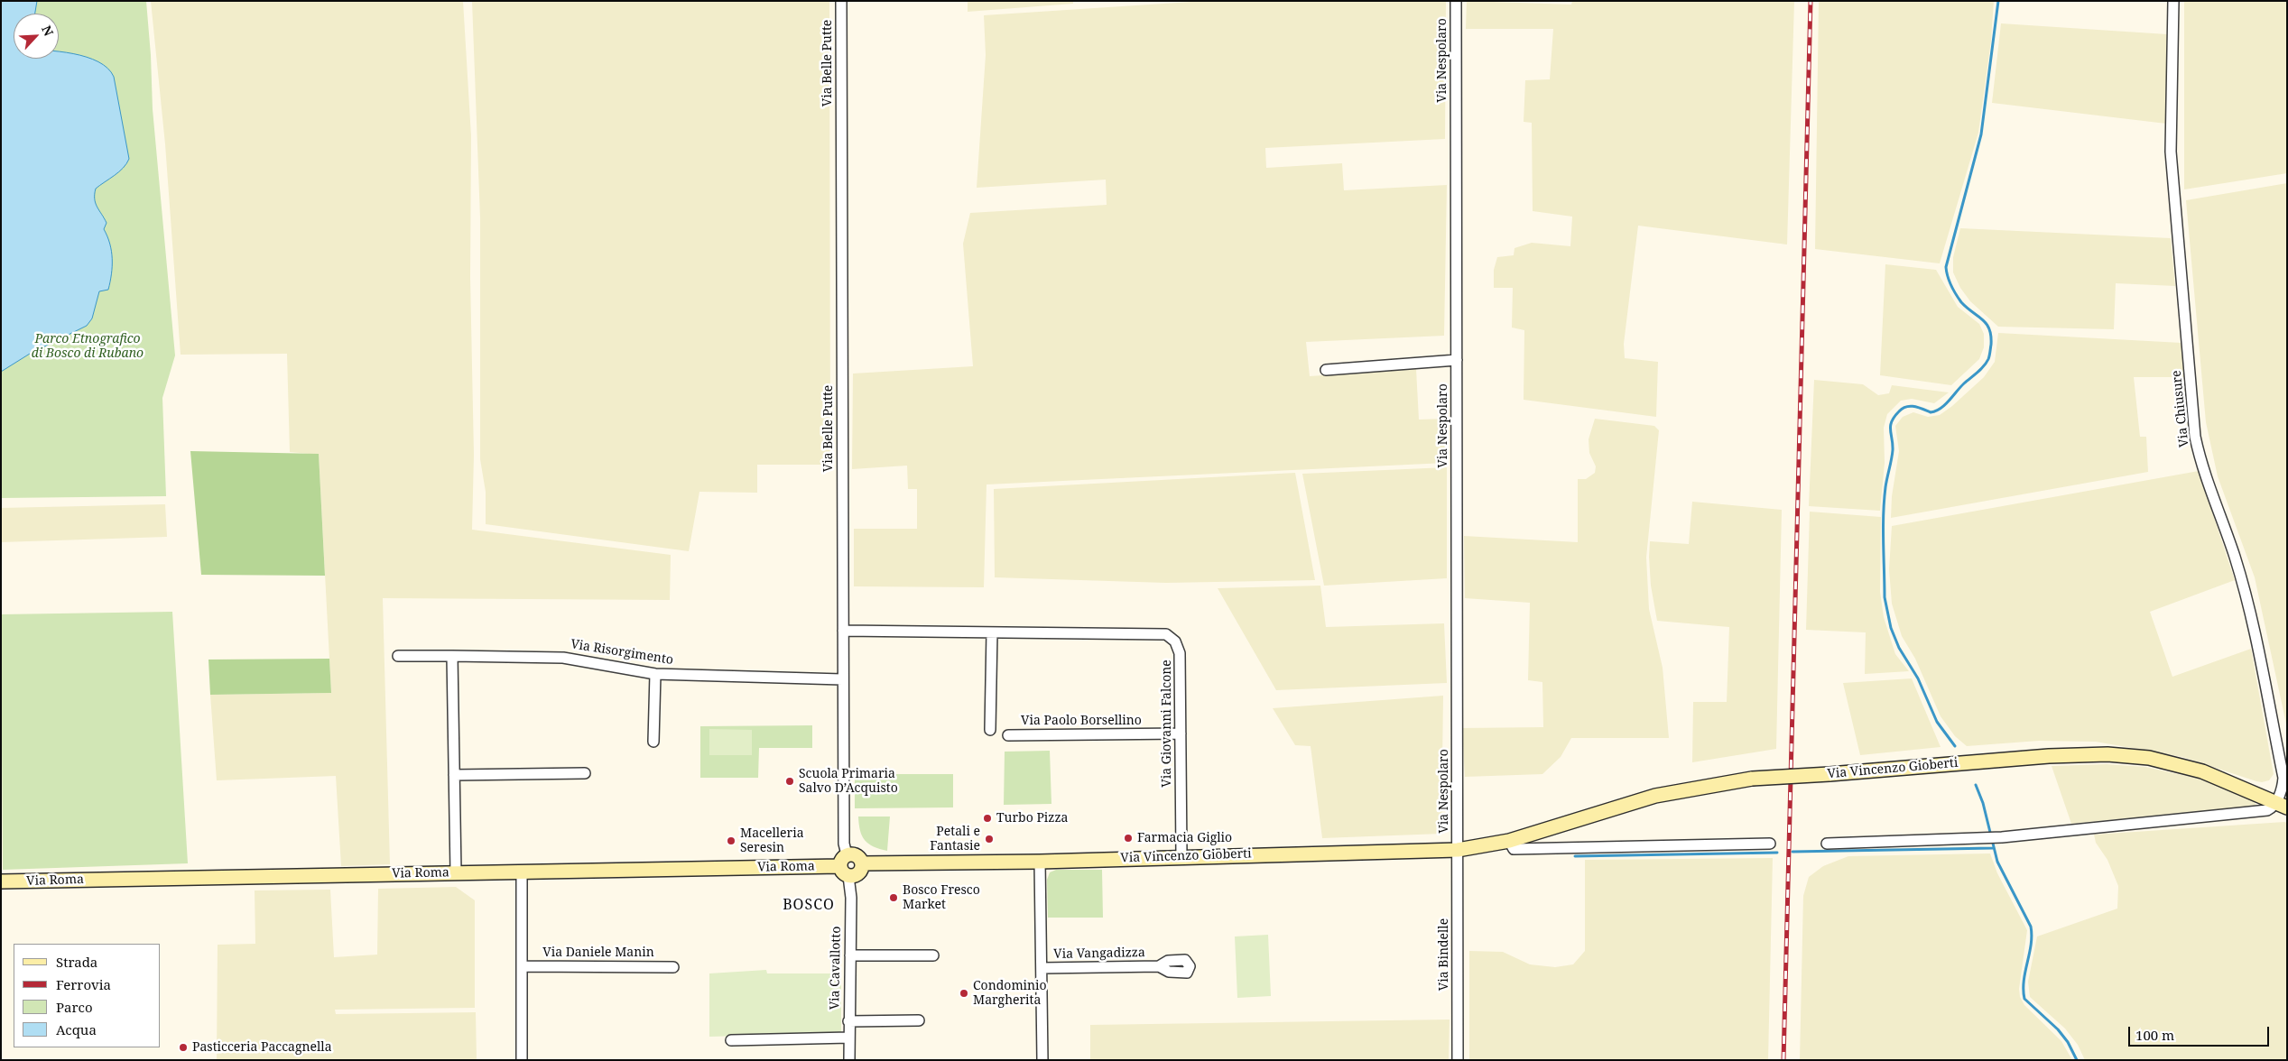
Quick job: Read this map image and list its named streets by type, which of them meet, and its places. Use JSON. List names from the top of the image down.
{
  "streets": {
    "street": [
      "Via Nespolaro",
      "Via Belle Putte",
      "Via Chiusure",
      "Via Risorgimento",
      "Via Paolo Borsellino",
      "Via Giovanni Falcone",
      "Via Vincenzo Gioberti",
      "Via Roma",
      "Via Daniele Manin",
      "Via Vangadizza",
      "Via Bindelle",
      "Via Cavallotto"
    ]
  },
  "crossings": [
    ["Via Nespolaro", "Via Vincenzo Gioberti"],
    ["Via Nespolaro", "Via Bindelle"],
    ["Via Belle Putte", "Via Risorgimento"],
    ["Via Belle Putte", "Via Giovanni Falcone"],
    ["Via Belle Putte", "Via Roma"],
    ["Via Belle Putte", "Via Cavallotto"],
    ["Via Chiusure", "Via Vincenzo Gioberti"],
    ["Via Paolo Borsellino", "Via Giovanni Falcone"],
    ["Via Giovanni Falcone", "Via Vincenzo Gioberti"],
    ["Via Vincenzo Gioberti", "Via Vangadizza"],
    ["Via Vincenzo Gioberti", "Via Bindelle"],
    ["Via Roma", "Via Cavallotto"]
  ],
  "districts": ["BOSCO"],
  "parks": ["Parco Etnografico di Bosco di Rubano"],
  "places": [
    "Scuola Primaria Salvo D’Acquisto",
    "Turbo Pizza",
    "Farmacia Giglio",
    "Petali e Fantasie",
    "Macelleria Seresin",
    "Bosco Fresco Market",
    "Condominio Margherita",
    "Pasticceria Paccagnella"
  ],
  "legend": [
    "Strada",
    "Ferrovia",
    "Parco",
    "Acqua"
  ],
  "scale_bar": "100 m",
  "north": "top right"
}
